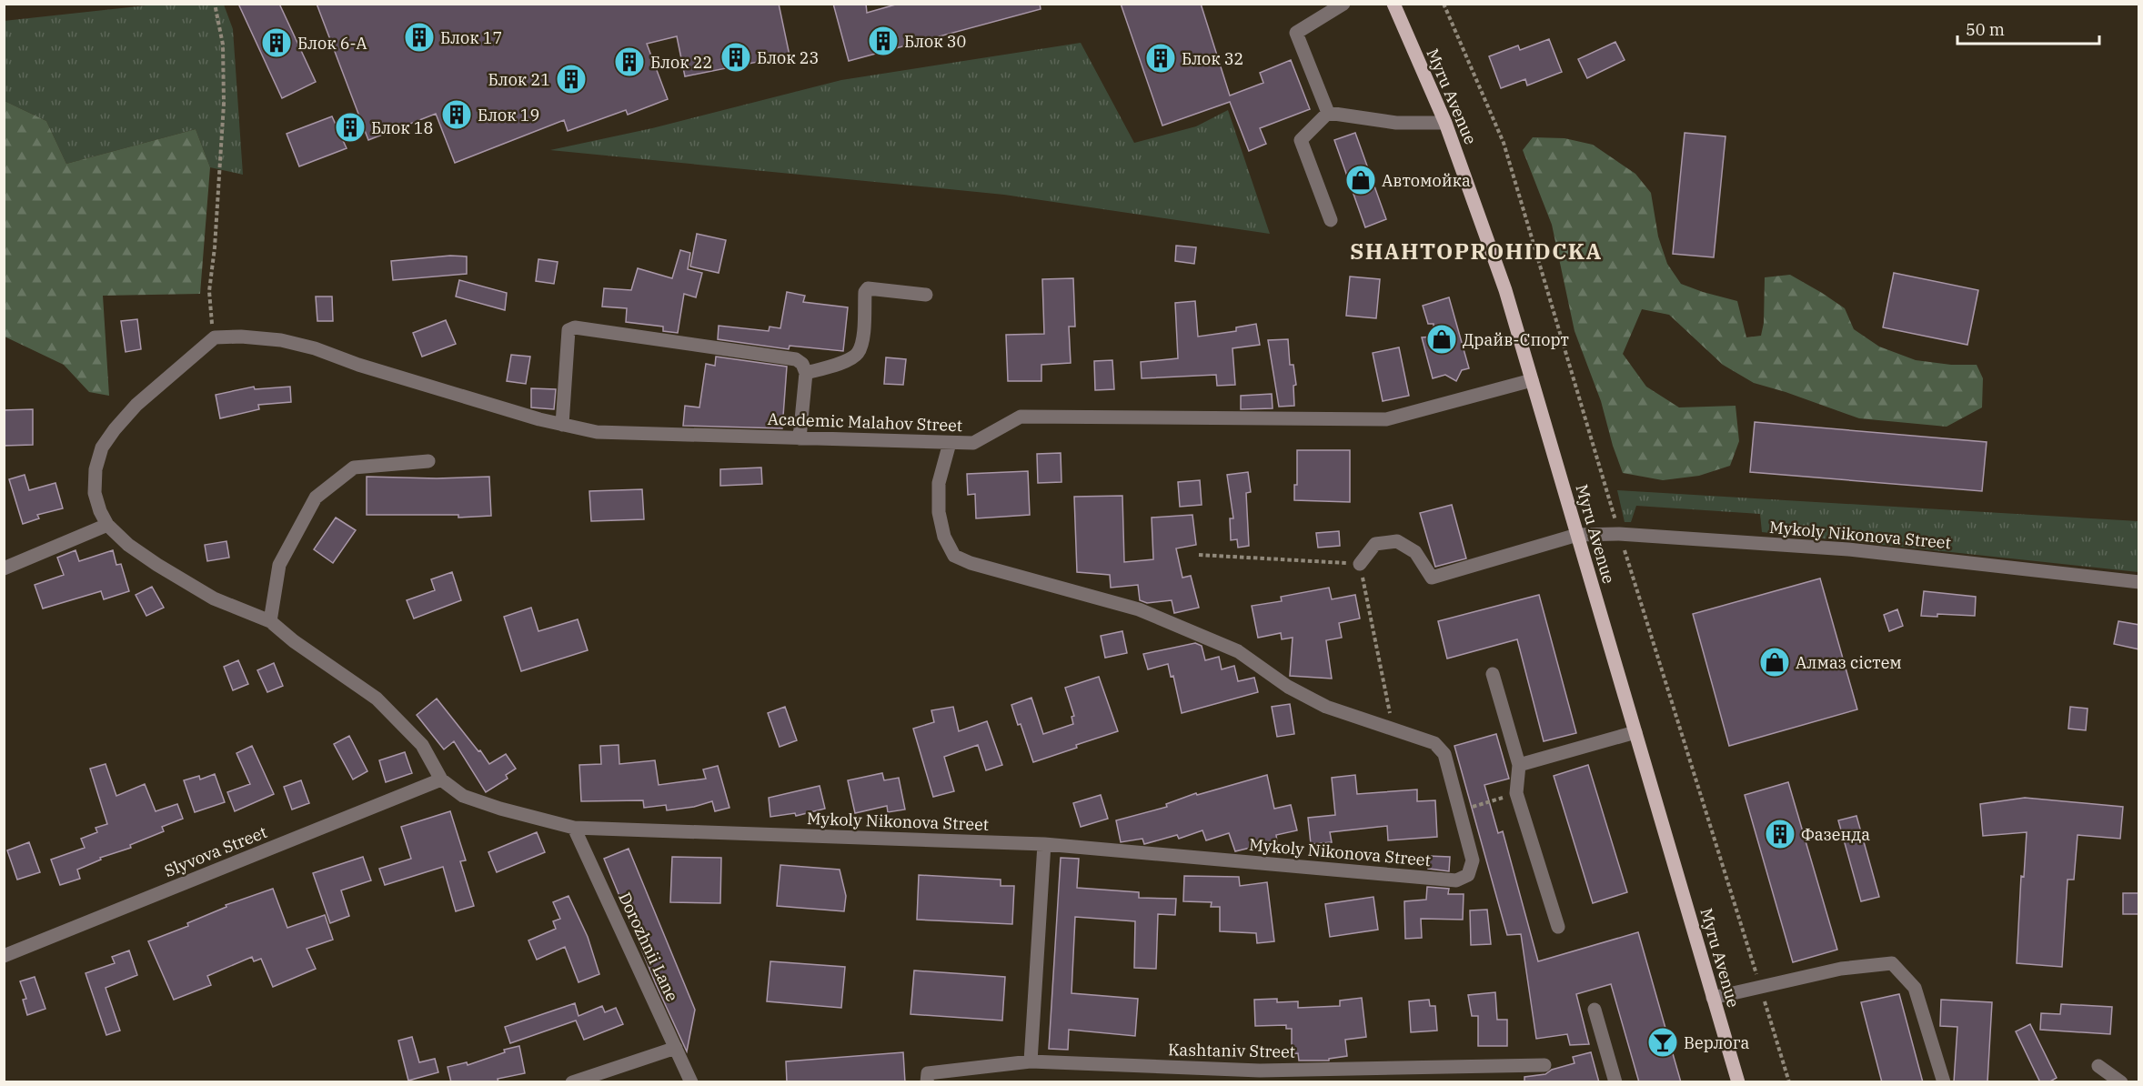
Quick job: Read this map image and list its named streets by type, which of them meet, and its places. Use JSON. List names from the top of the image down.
{
  "streets": {
    "main road": ["Myru Avenue"],
    "street": [
      "Academic Malahov Street",
      "Mykoly Nikonova Street",
      "Slyvova Street",
      "Dorozhnii Lane",
      "Kashtaniv Street"
    ]
  },
  "crossings": [
    ["Myru Avenue", "Academic Malahov Street"],
    ["Myru Avenue", "Mykoly Nikonova Street"],
    ["Academic Malahov Street", "Mykoly Nikonova Street"],
    ["Mykoly Nikonova Street", "Slyvova Street"],
    ["Mykoly Nikonova Street", "Dorozhnii Lane"]
  ],
  "districts": ["SHAHTOPROHIDCKA"],
  "places": {
    "building": [
      "Блок 17",
      "Блок 30",
      "Блок 6-А",
      "Блок 23",
      "Блок 32",
      "Блок 22",
      "Блок 21",
      "Блок 19",
      "Блок 18",
      "Фазенда"
    ],
    "shop": ["Автомойка", "Драйв-Спорт", "Алмаз сістем"],
    "bar": ["Beрлога"]
  },
  "scale_bar": "50 m"
}
